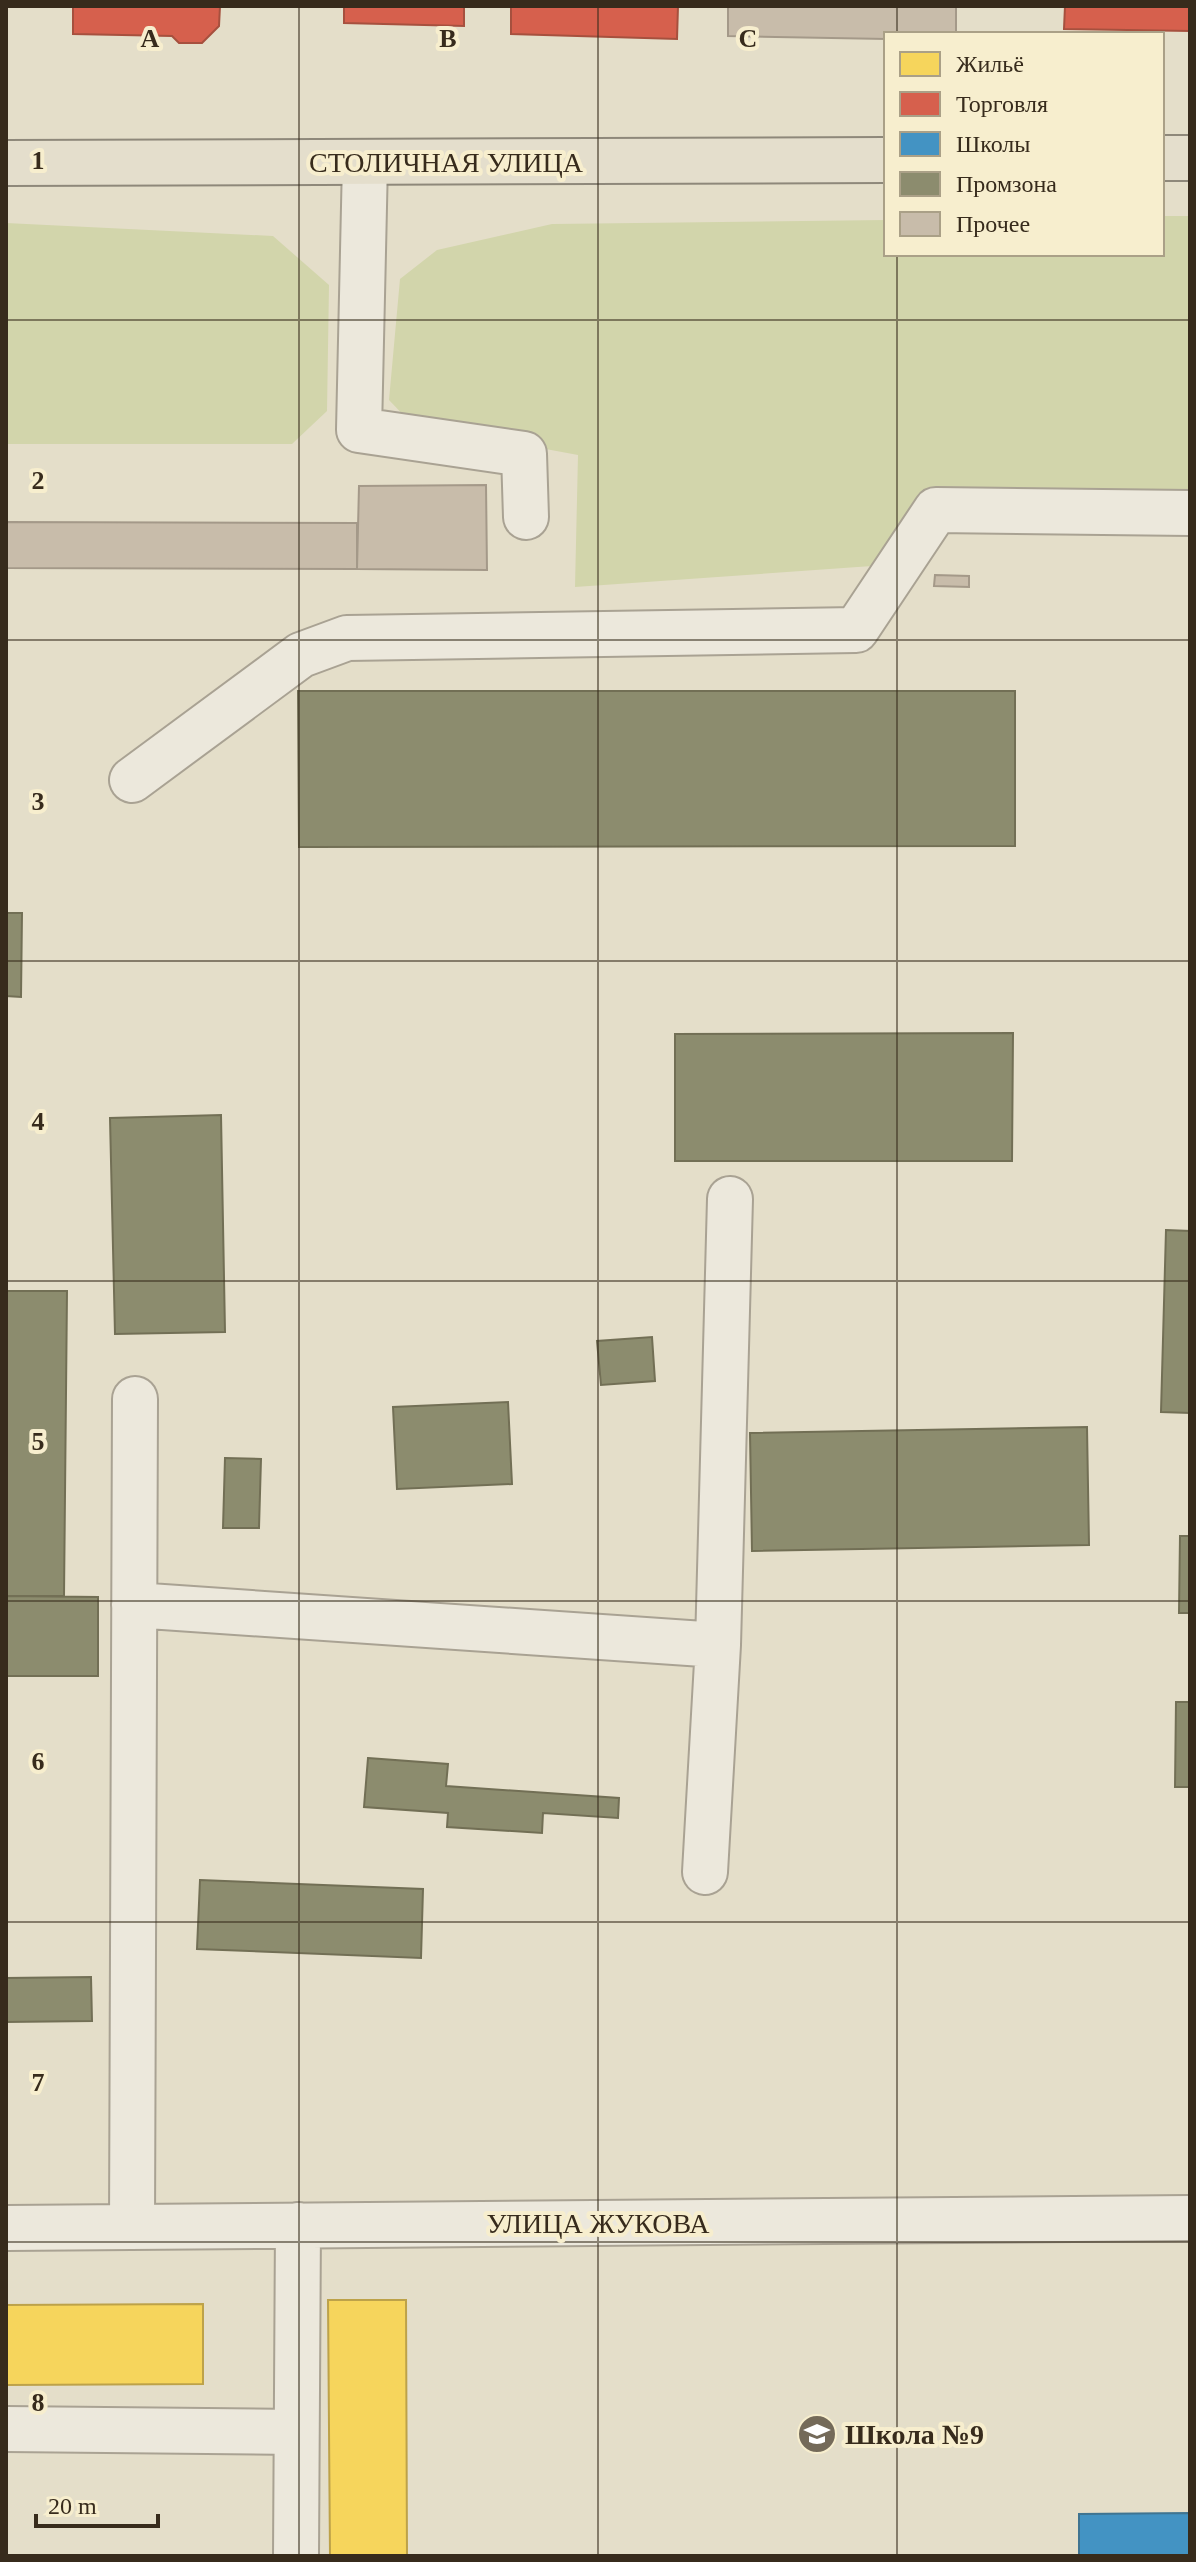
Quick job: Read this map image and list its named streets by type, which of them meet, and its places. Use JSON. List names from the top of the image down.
{
  "streets": {
    "main road": ["СТОЛИЧНАЯ УЛИЦА"],
    "street": ["УЛИЦА ЖУКОВА"]
  },
  "places": {
    "school or university": ["Школа №9"]
  },
  "legend": [
    "Жильё",
    "Торговля",
    "Школы",
    "Промзона",
    "Прочее"
  ],
  "scale_bar": "20 m",
  "grid": {
    "columns": ["A", "B", "C"],
    "rows": [
      "1",
      "2",
      "3",
      "4",
      "5",
      "6",
      "7",
      "8"
    ]
  }
}
